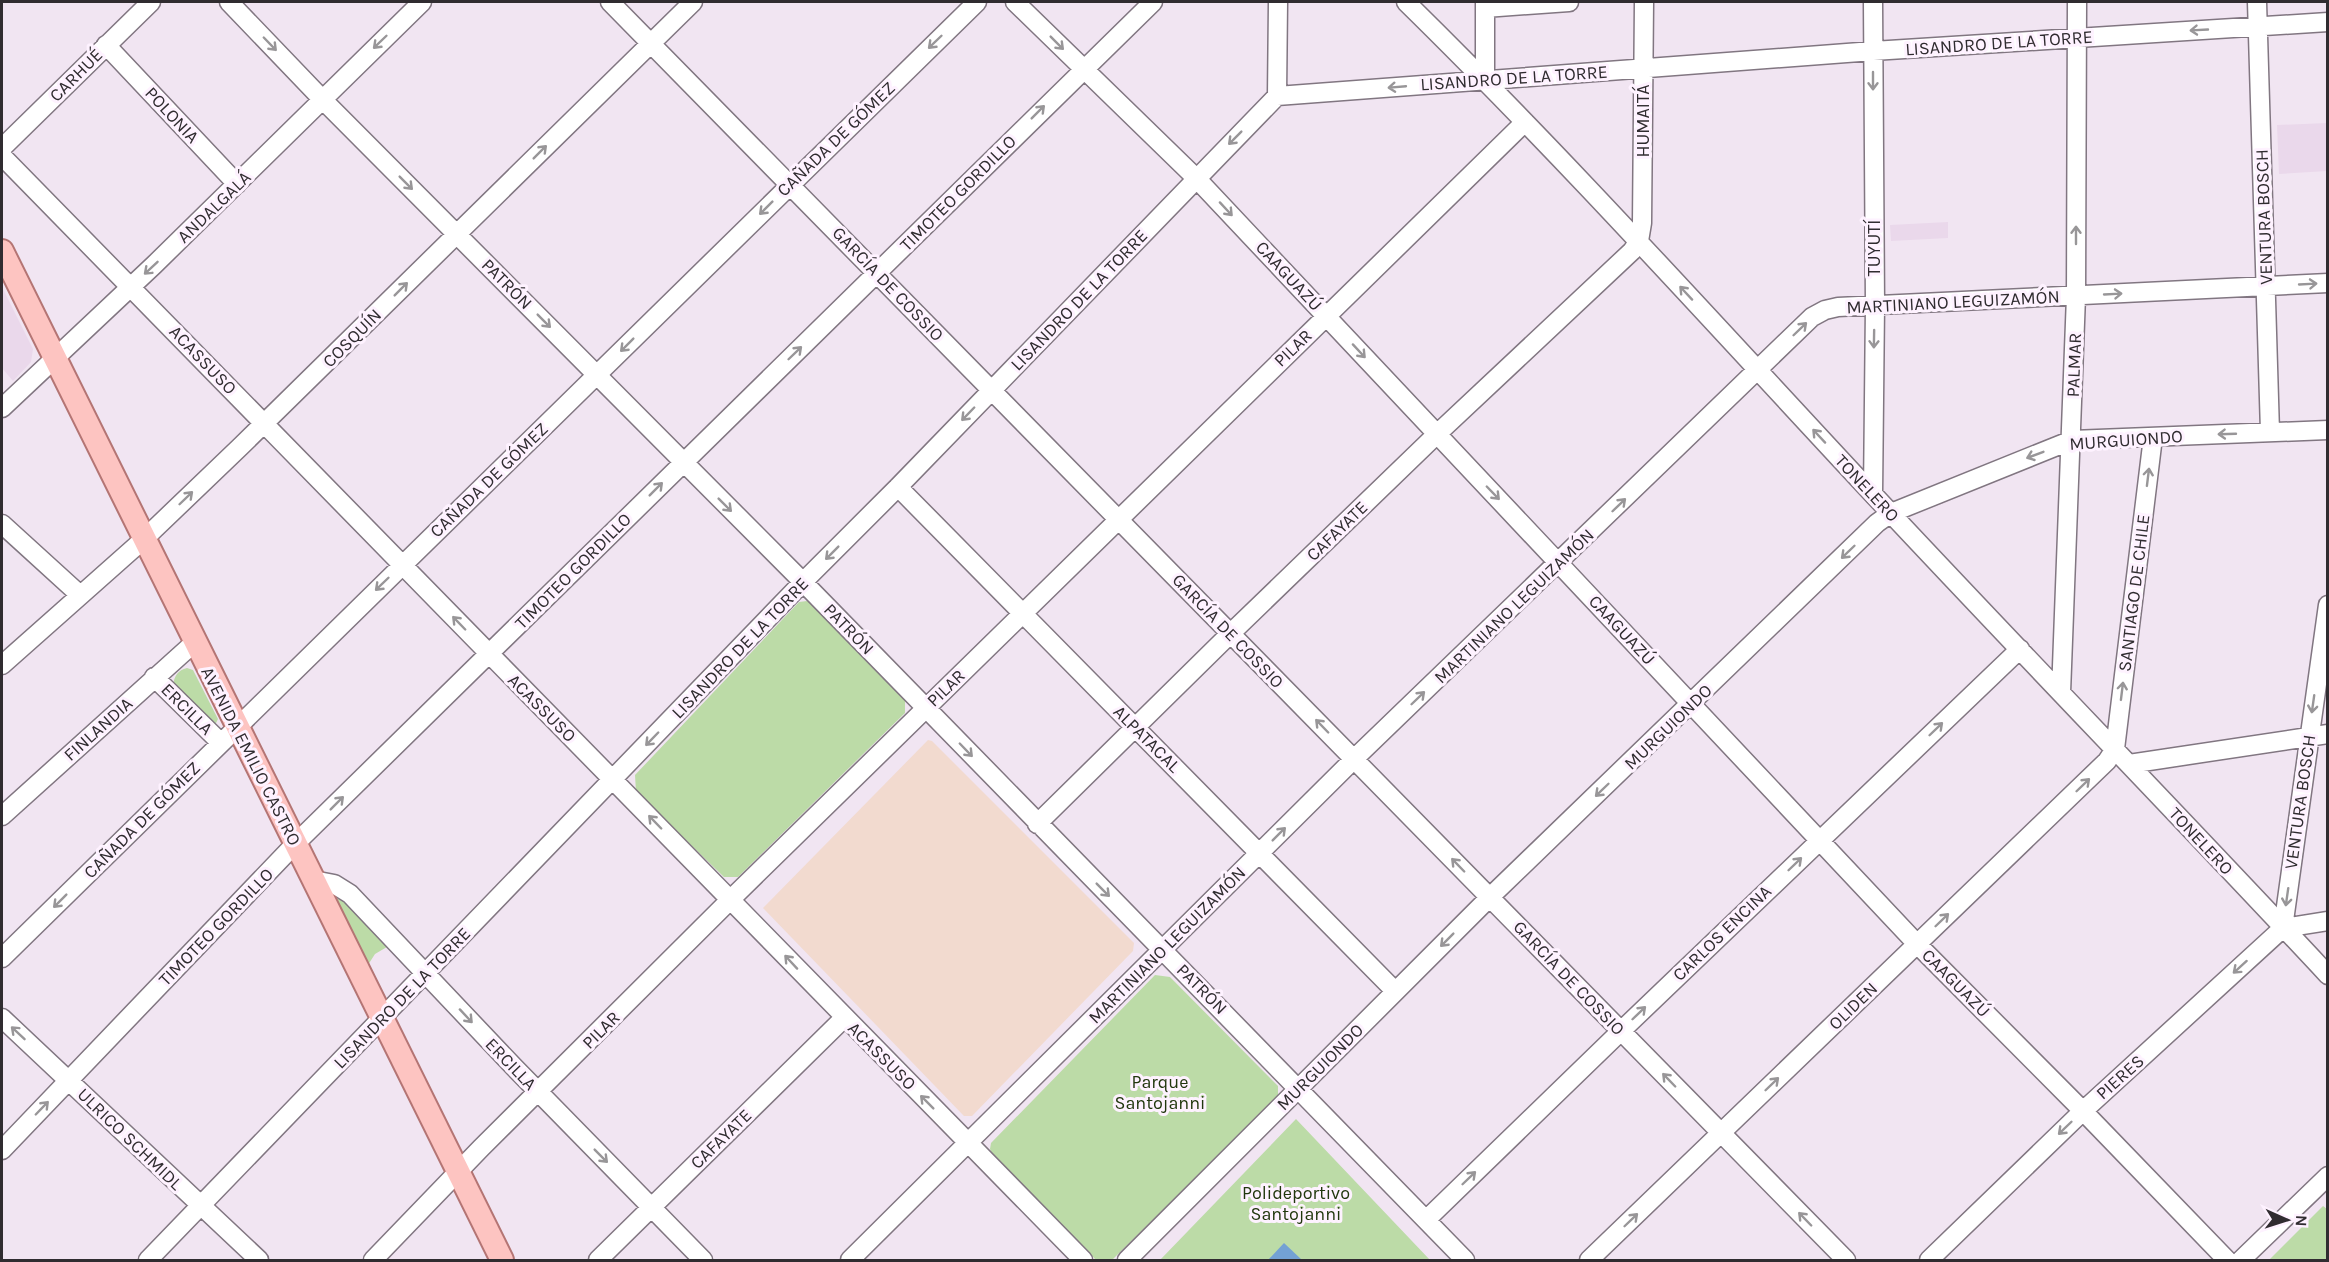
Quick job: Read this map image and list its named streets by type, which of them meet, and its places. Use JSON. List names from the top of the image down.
{
  "streets": {
    "main road": ["AVENIDA EMILIO CASTRO"],
    "street": [
      "LISANDRO DE LA TORRE",
      "CARHUÉ",
      "POLONIA",
      "HUMAITÁ",
      "CAÑADA DE GÓMEZ",
      "TIMOTEO GORDILLO",
      "ANDALGALÁ",
      "VENTURA BOSCH",
      "TUYUTÍ",
      "CAAGUAZÚ",
      "PATRÓN",
      "GARCÍA DE COSSIO",
      "MARTINIANO LEGUIZAMÓN",
      "COSQUÍN",
      "PILAR",
      "ACASSUSO",
      "PALMAR",
      "MURGUIONDO",
      "TONELERO",
      "CAFAYATE",
      "SANTIAGO DE CHILE",
      "ERCILLA",
      "FINLANDIA",
      "ALPATACAL",
      "CARLOS ENCINA",
      "OLIDEN",
      "PIERES",
      "ULRICO SCHMIDL"
    ]
  },
  "crossings": [
    ["LISANDRO DE LA TORRE", "HUMAITÁ"],
    ["LISANDRO DE LA TORRE", "VENTURA BOSCH"],
    ["LISANDRO DE LA TORRE", "TUYUTÍ"],
    ["LISANDRO DE LA TORRE", "CAAGUAZÚ"],
    ["LISANDRO DE LA TORRE", "PATRÓN"],
    ["LISANDRO DE LA TORRE", "GARCÍA DE COSSIO"],
    ["LISANDRO DE LA TORRE", "ACASSUSO"],
    ["LISANDRO DE LA TORRE", "PALMAR"],
    ["LISANDRO DE LA TORRE", "TONELERO"],
    ["LISANDRO DE LA TORRE", "ERCILLA"],
    ["LISANDRO DE LA TORRE", "ALPATACAL"],
    ["LISANDRO DE LA TORRE", "AVENIDA EMILIO CASTRO"],
    ["LISANDRO DE LA TORRE", "ULRICO SCHMIDL"],
    ["CARHUÉ", "POLONIA"],
    ["POLONIA", "ANDALGALÁ"],
    ["HUMAITÁ", "TONELERO"],
    ["HUMAITÁ", "CAFAYATE"],
    ["CAÑADA DE GÓMEZ", "PATRÓN"],
    ["CAÑADA DE GÓMEZ", "GARCÍA DE COSSIO"],
    ["CAÑADA DE GÓMEZ", "ACASSUSO"],
    ["CAÑADA DE GÓMEZ", "ERCILLA"],
    ["CAÑADA DE GÓMEZ", "AVENIDA EMILIO CASTRO"],
    ["TIMOTEO GORDILLO", "CAAGUAZÚ"],
    ["TIMOTEO GORDILLO", "PATRÓN"],
    ["TIMOTEO GORDILLO", "GARCÍA DE COSSIO"],
    ["TIMOTEO GORDILLO", "ACASSUSO"],
    ["TIMOTEO GORDILLO", "AVENIDA EMILIO CASTRO"],
    ["TIMOTEO GORDILLO", "ULRICO SCHMIDL"],
    ["ANDALGALÁ", "PATRÓN"],
    ["ANDALGALÁ", "ACASSUSO"],
    ["ANDALGALÁ", "AVENIDA EMILIO CASTRO"],
    ["VENTURA BOSCH", "MARTINIANO LEGUIZAMÓN"],
    ["VENTURA BOSCH", "MURGUIONDO"],
    ["VENTURA BOSCH", "TONELERO"],
    ["VENTURA BOSCH", "PIERES"],
    ["TUYUTÍ", "MARTINIANO LEGUIZAMÓN"],
    ["TUYUTÍ", "TONELERO"],
    ["CAAGUAZÚ", "MARTINIANO LEGUIZAMÓN"],
    ["CAAGUAZÚ", "PILAR"],
    ["CAAGUAZÚ", "MURGUIONDO"],
    ["CAAGUAZÚ", "CAFAYATE"],
    ["CAAGUAZÚ", "CARLOS ENCINA"],
    ["CAAGUAZÚ", "OLIDEN"],
    ["CAAGUAZÚ", "PIERES"],
    ["PATRÓN", "MARTINIANO LEGUIZAMÓN"],
    ["PATRÓN", "COSQUÍN"],
    ["PATRÓN", "PILAR"],
    ["PATRÓN", "MURGUIONDO"],
    ["PATRÓN", "CAFAYATE"],
    ["PATRÓN", "CARLOS ENCINA"],
    ["GARCÍA DE COSSIO", "MARTINIANO LEGUIZAMÓN"],
    ["GARCÍA DE COSSIO", "COSQUÍN"],
    ["GARCÍA DE COSSIO", "PILAR"],
    ["GARCÍA DE COSSIO", "MURGUIONDO"],
    ["GARCÍA DE COSSIO", "CAFAYATE"],
    ["GARCÍA DE COSSIO", "CARLOS ENCINA"],
    ["GARCÍA DE COSSIO", "OLIDEN"],
    ["MARTINIANO LEGUIZAMÓN", "ACASSUSO"],
    ["MARTINIANO LEGUIZAMÓN", "PALMAR"],
    ["MARTINIANO LEGUIZAMÓN", "TONELERO"],
    ["MARTINIANO LEGUIZAMÓN", "ALPATACAL"],
    ["COSQUÍN", "ACASSUSO"],
    ["COSQUÍN", "AVENIDA EMILIO CASTRO"],
    ["PILAR", "ACASSUSO"],
    ["PILAR", "TONELERO"],
    ["PILAR", "ERCILLA"],
    ["PILAR", "ALPATACAL"],
    ["PILAR", "AVENIDA EMILIO CASTRO"],
    ["ACASSUSO", "CAFAYATE"],
    ["PALMAR", "MURGUIONDO"],
    ["PALMAR", "TONELERO"],
    ["MURGUIONDO", "TONELERO"],
    ["MURGUIONDO", "SANTIAGO DE CHILE"],
    ["MURGUIONDO", "ALPATACAL"],
    ["TONELERO", "CAFAYATE"],
    ["TONELERO", "SANTIAGO DE CHILE"],
    ["TONELERO", "CARLOS ENCINA"],
    ["TONELERO", "OLIDEN"],
    ["TONELERO", "PIERES"],
    ["CAFAYATE", "ERCILLA"],
    ["CAFAYATE", "ALPATACAL"],
    ["SANTIAGO DE CHILE", "OLIDEN"],
    ["ERCILLA", "FINLANDIA"],
    ["ERCILLA", "AVENIDA EMILIO CASTRO"],
    ["FINLANDIA", "AVENIDA EMILIO CASTRO"]
  ],
  "one_way": [
    "LISANDRO DE LA TORRE",
    "CAÑADA DE GÓMEZ",
    "TIMOTEO GORDILLO",
    "ANDALGALÁ",
    "VENTURA BOSCH",
    "TUYUTÍ",
    "CAAGUAZÚ",
    "PATRÓN",
    "GARCÍA DE COSSIO",
    "MARTINIANO LEGUIZAMÓN",
    "COSQUÍN",
    "ACASSUSO",
    "PALMAR",
    "MURGUIONDO",
    "SANTIAGO DE CHILE",
    "ERCILLA",
    "CARLOS ENCINA",
    "OLIDEN",
    "PIERES"
  ],
  "parks": ["Parque Santojanni", "Polideportivo Santojanni"],
  "north": "right"
}
